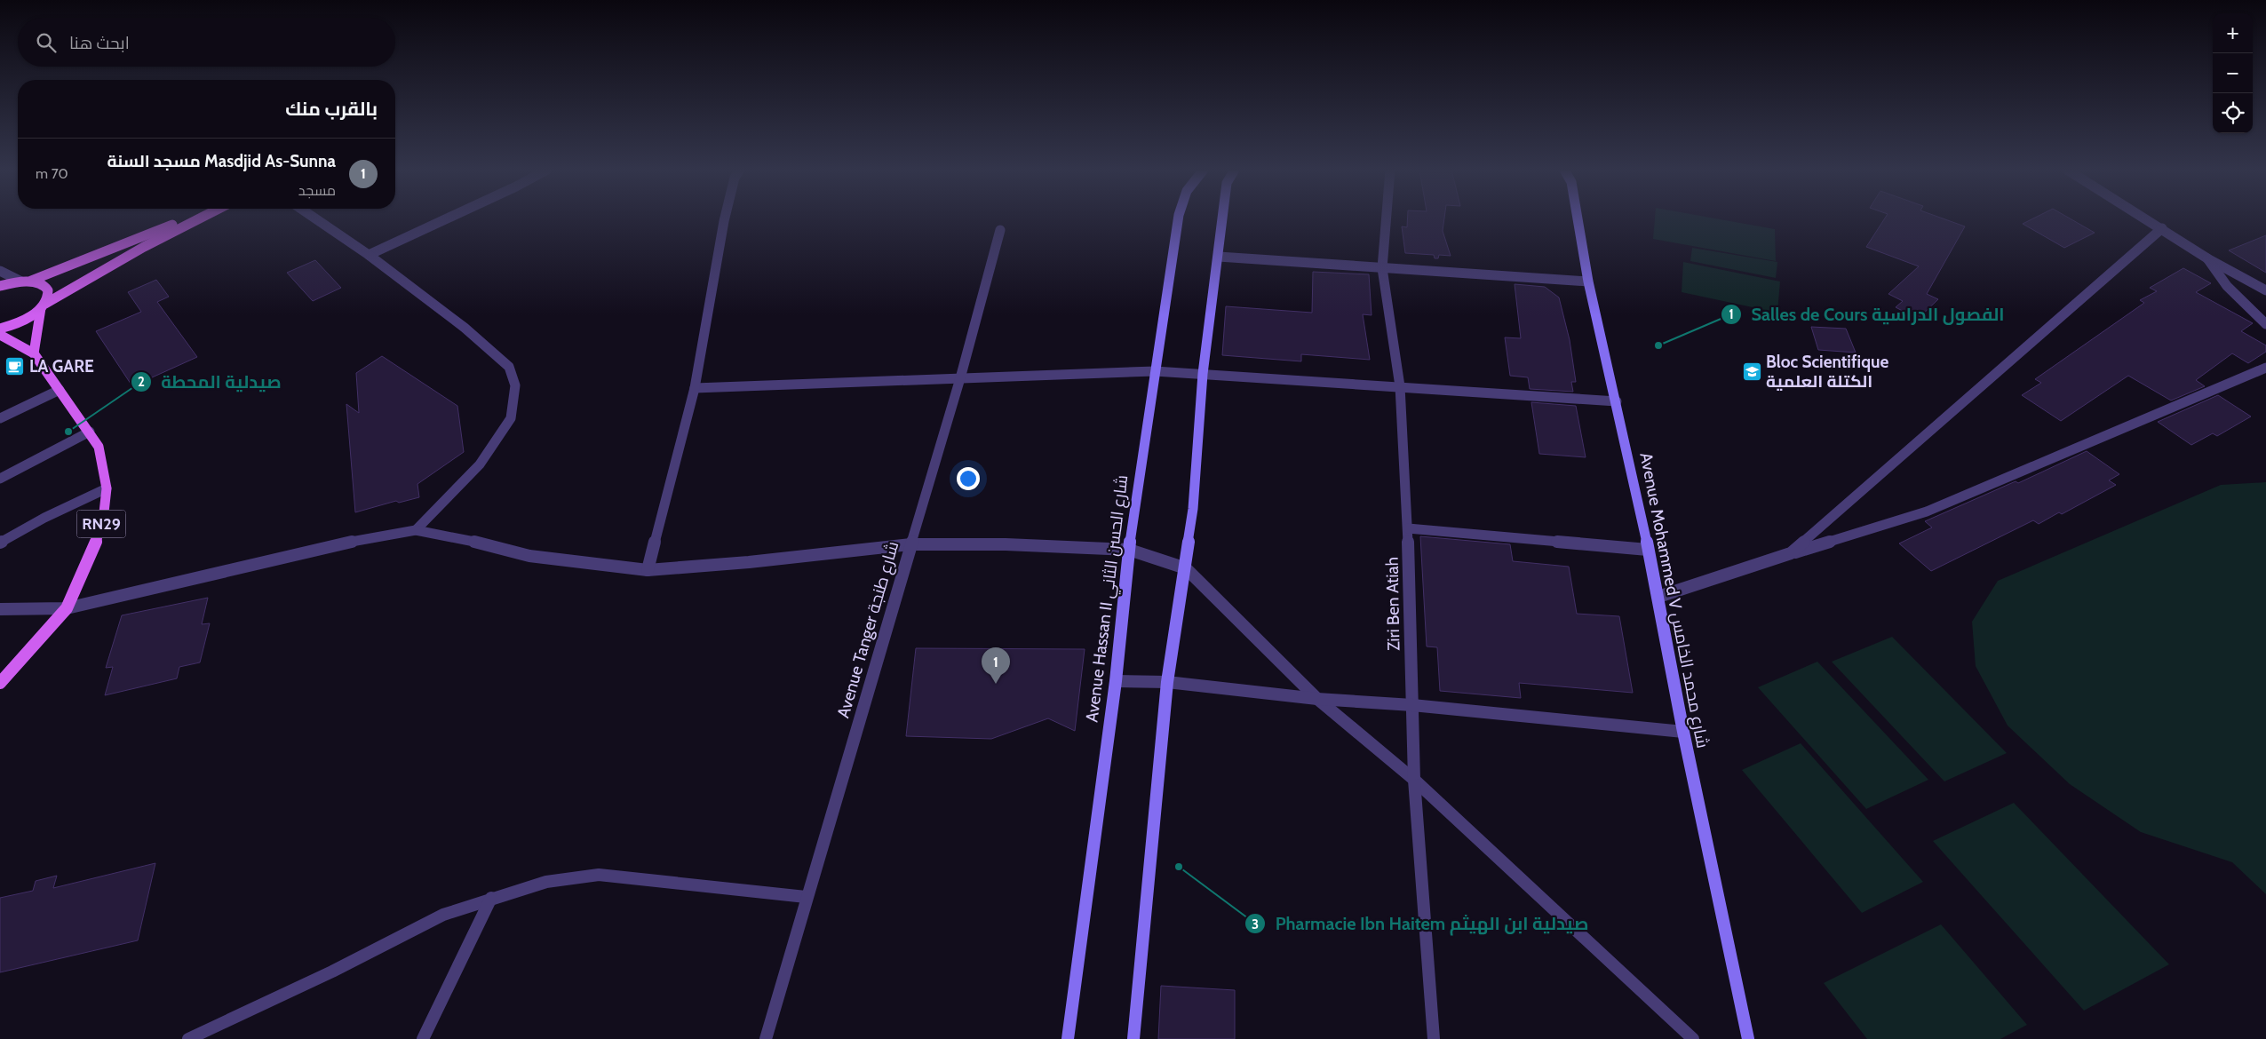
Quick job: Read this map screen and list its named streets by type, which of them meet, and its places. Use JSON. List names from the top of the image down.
{
  "streets": {
    "main road": ["RN29"],
    "street": [
      "Avenue Hassan II شارع الحسن الثاني",
      "Avenue Mohammed V شارع محمد الخامس",
      "Ziri Ben Atiah",
      "Avenue Tanger شارع طنجة"
    ]
  },
  "places": {
    "other": ["Salles de Cours الفصول الدراسية", "صيدلية المحطة", "Pharmacie Ibn Haitem صيدلية ابن الهيثم"],
    "cafe": ["LA GARE"],
    "school or university": ["Bloc Scientifique الكتلة العلمية"]
  },
  "page": {
    "map_buttons": ["+", "−"],
    "search": "ابحث هنا",
    "heading": "بالقرب منك",
    "list": [
      {
        "mark": "1",
        "name": "Masdjid As-Sunna مسجد السنة",
        "note": "مسجد",
        "value": "70 m"
      }
    ],
    "pins": "1"
  }
}
